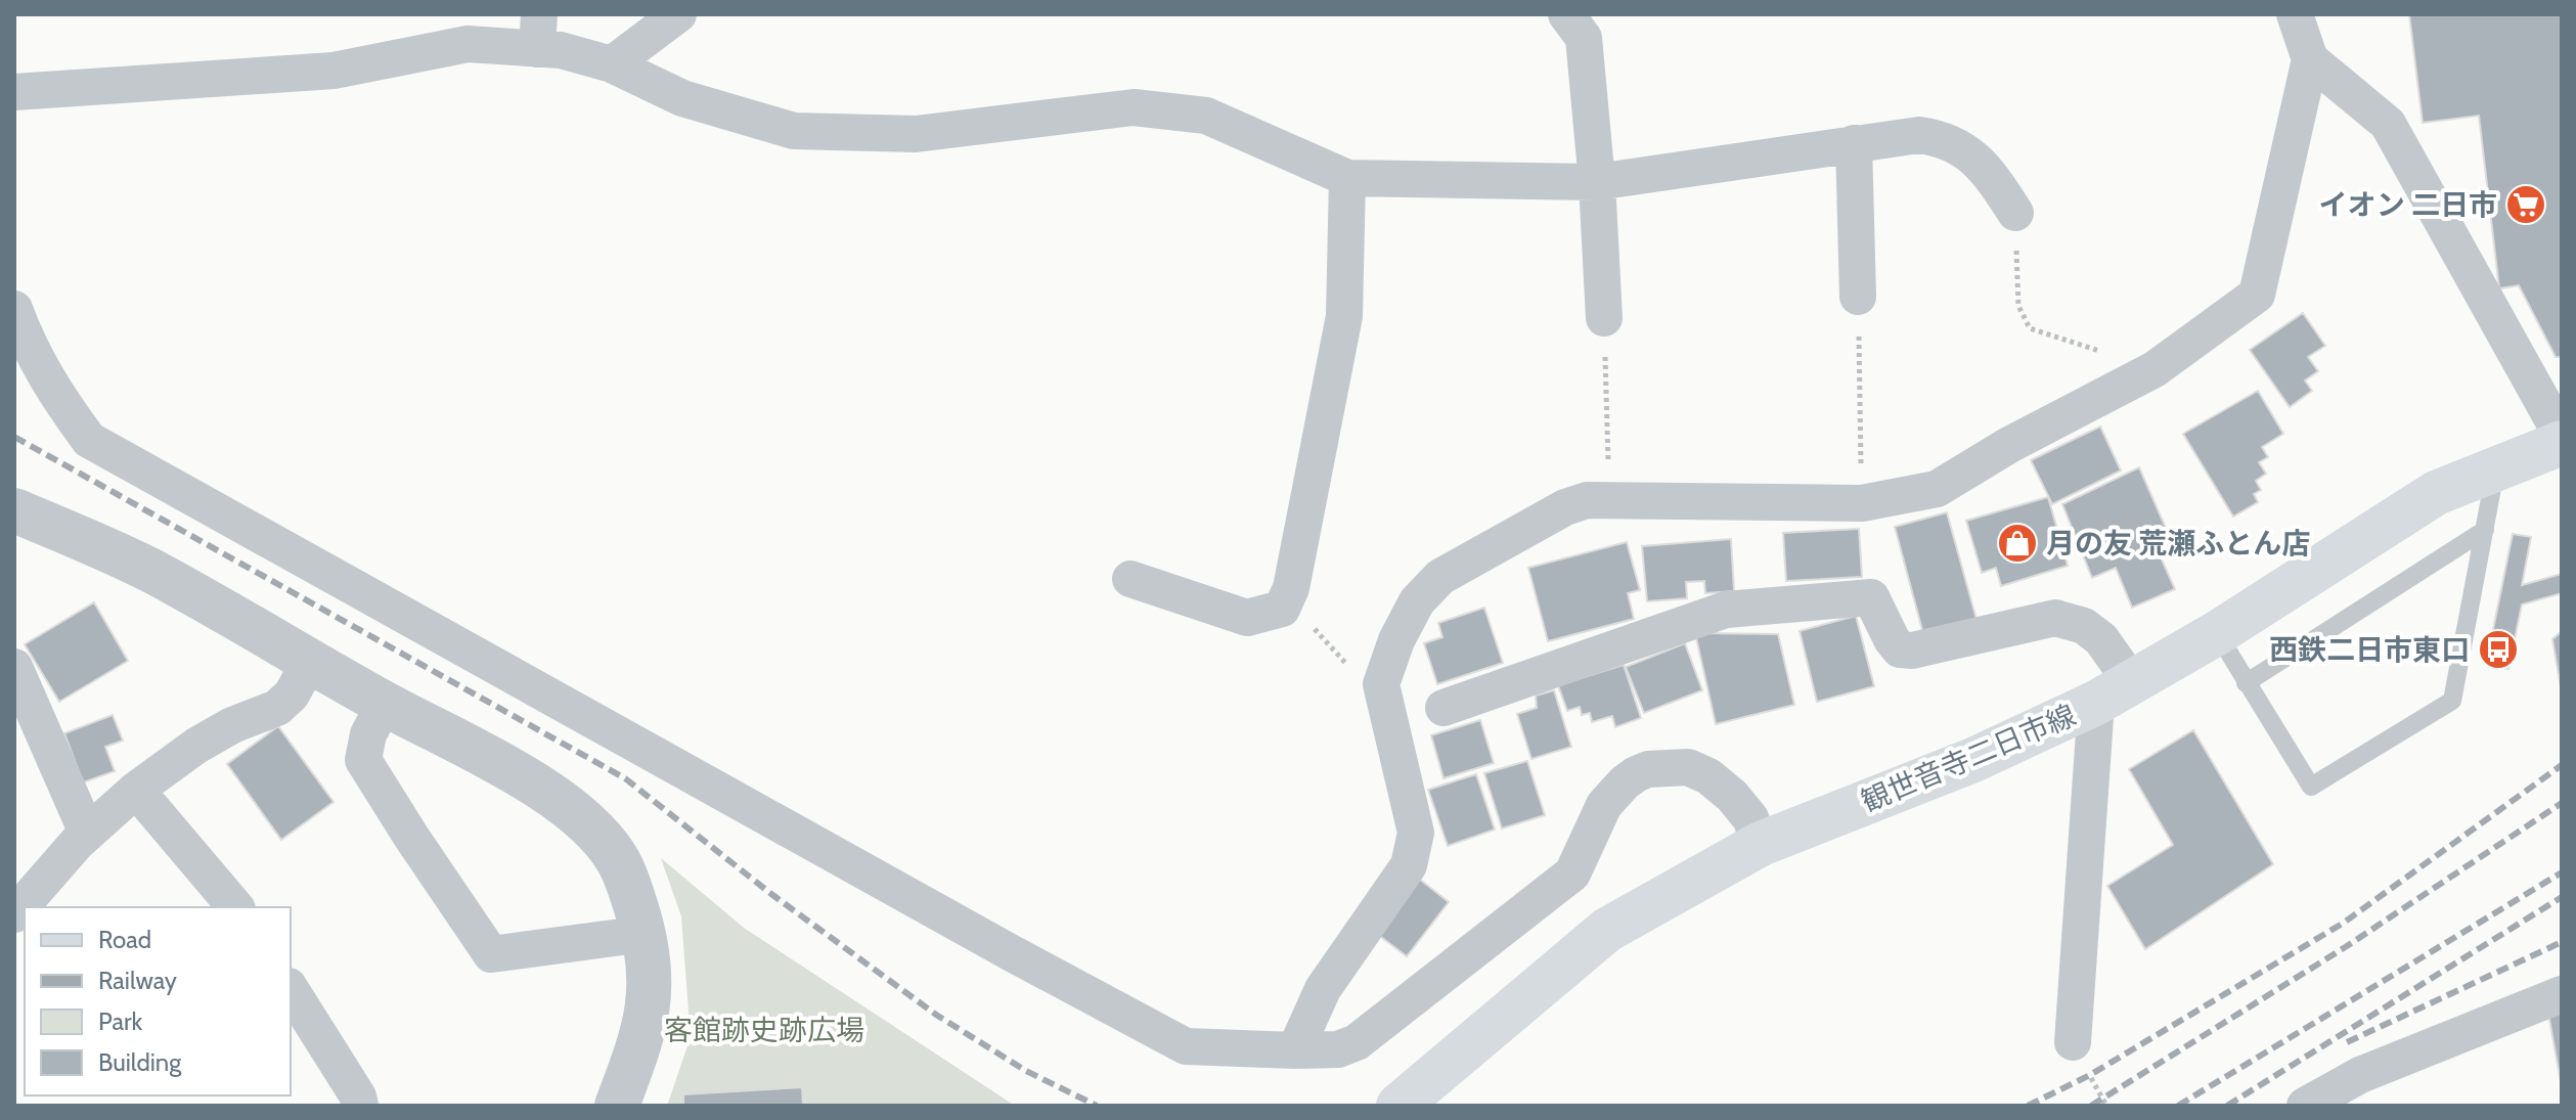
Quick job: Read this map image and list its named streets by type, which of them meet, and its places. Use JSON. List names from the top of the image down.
{
  "streets": {
    "main road": ["観世音寺二日市線"]
  },
  "parks": ["客館跡史跡広場"],
  "places": {
    "supermarket": ["イオン 二日市"],
    "shop": ["月の友 荒瀬ふとん店"],
    "bus stop": ["西鉄二日市東口"]
  },
  "legend": [
    "Road",
    "Railway",
    "Park",
    "Building"
  ]
}
